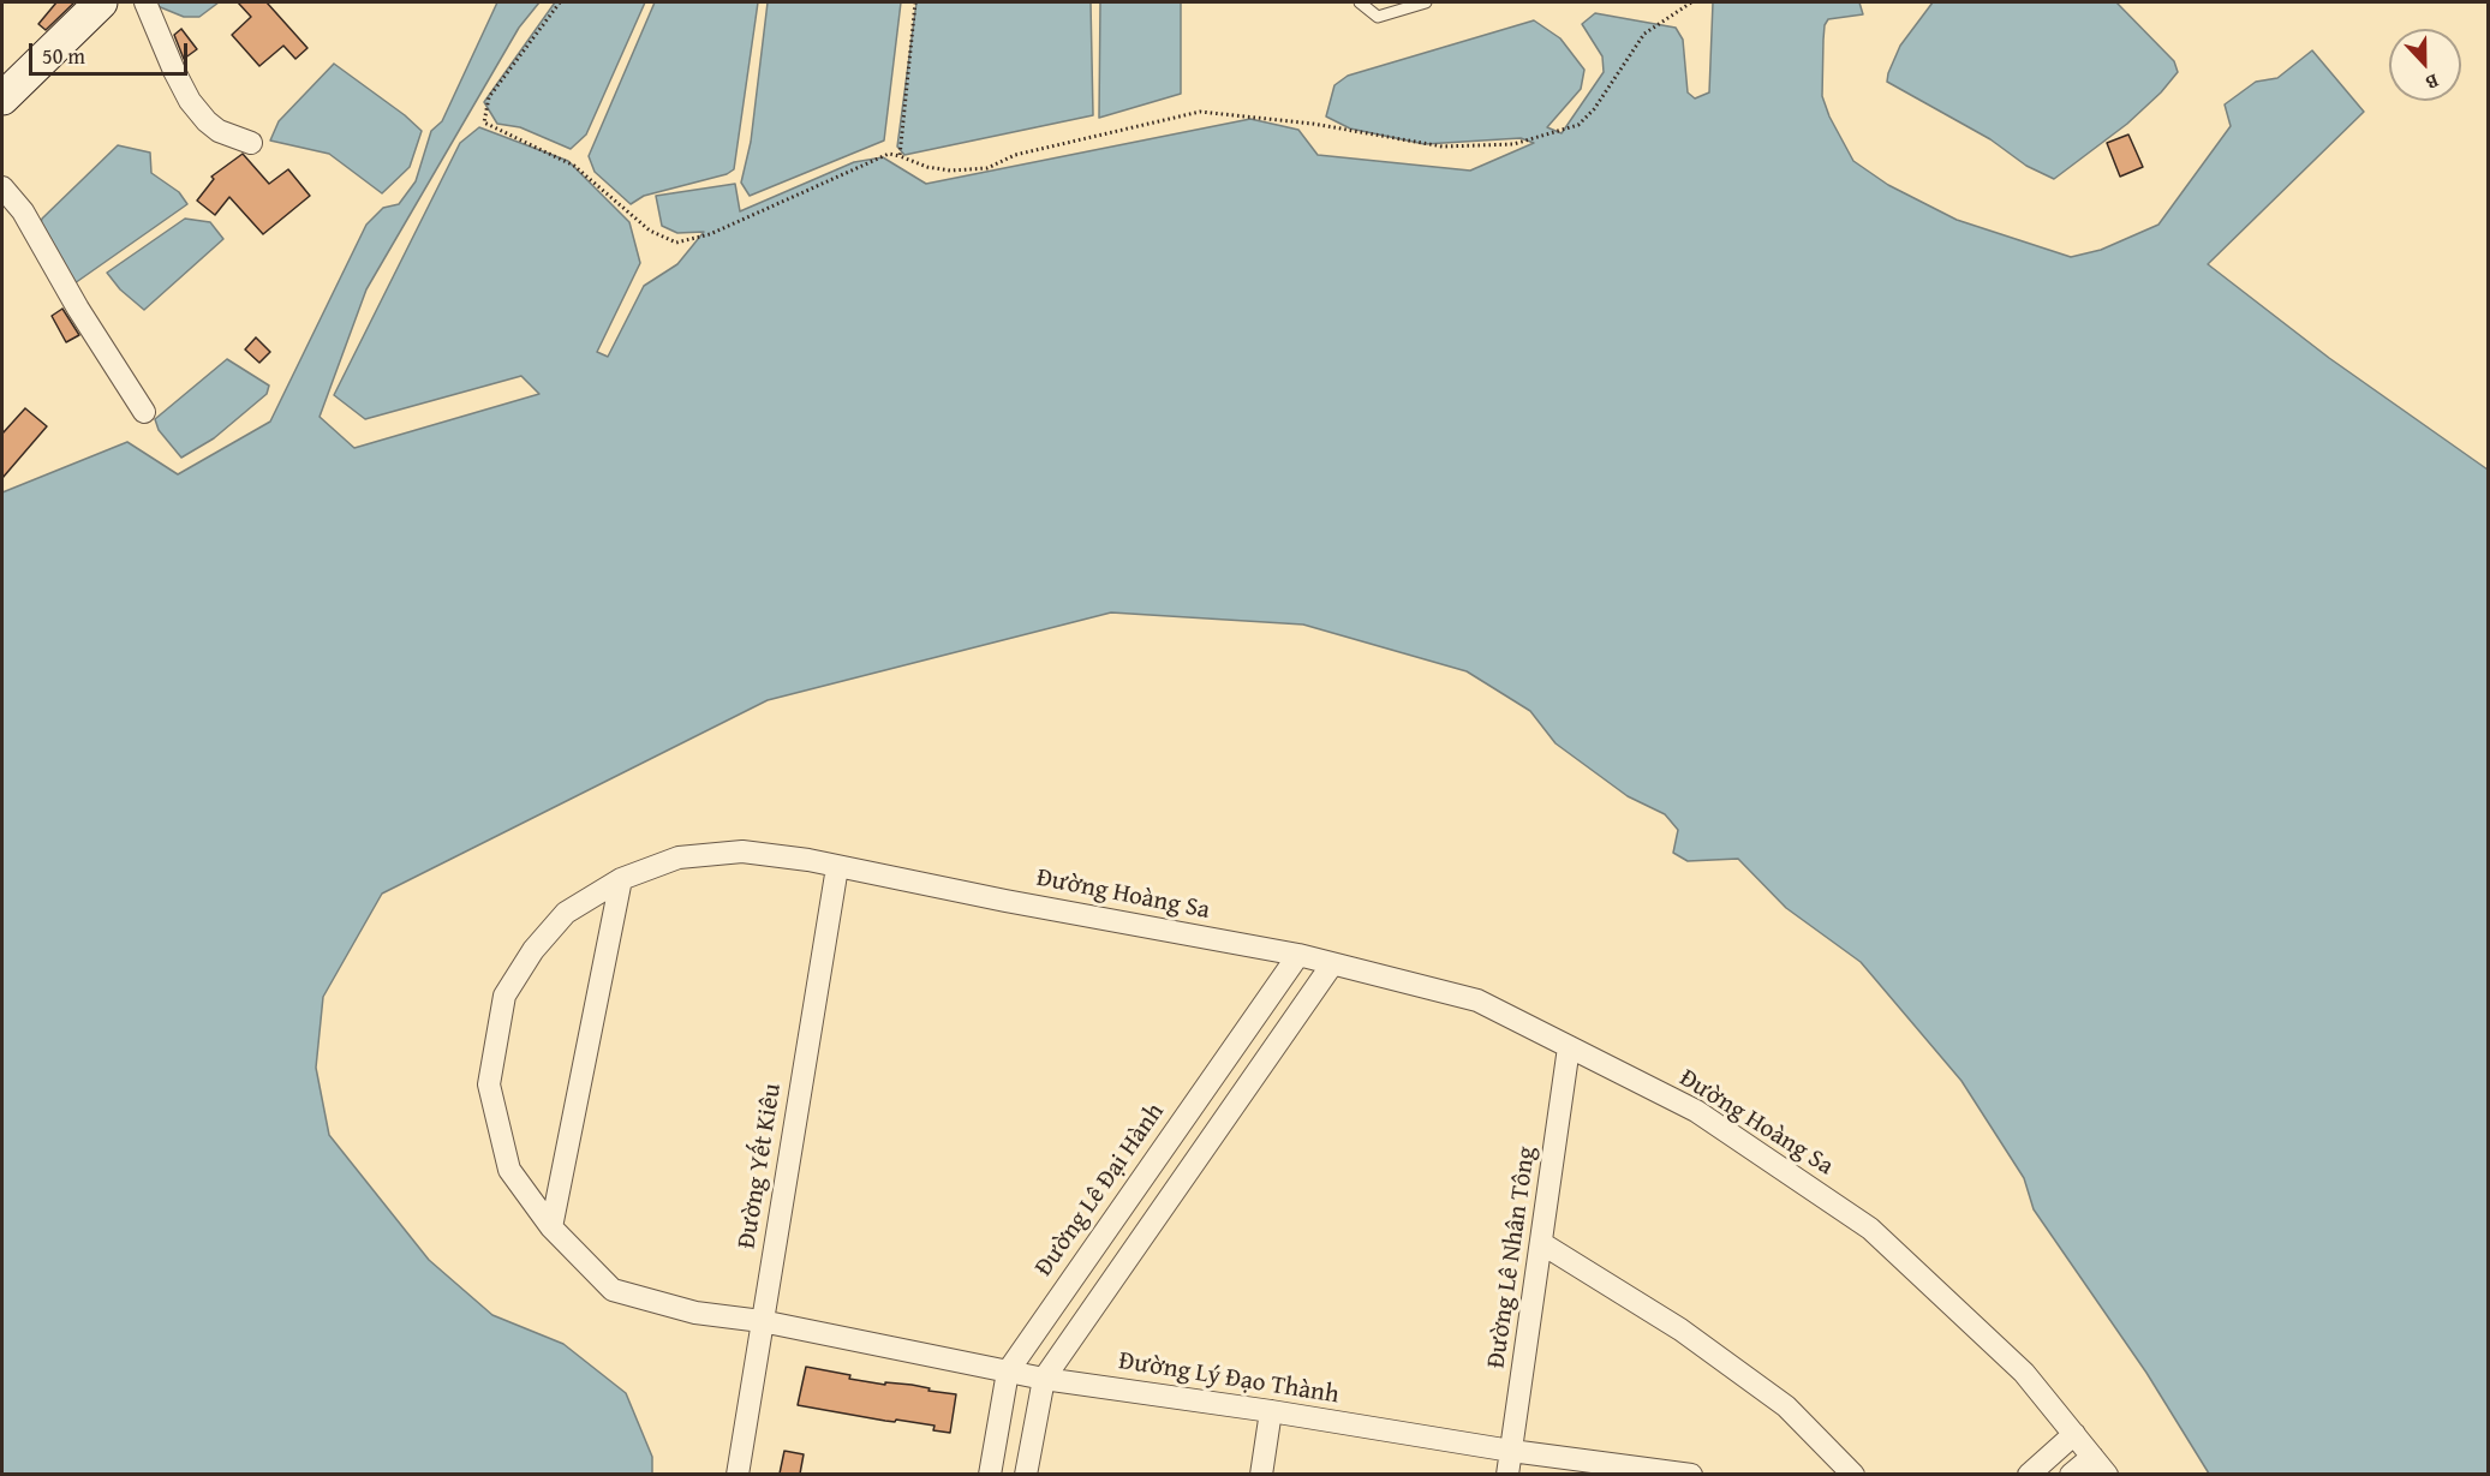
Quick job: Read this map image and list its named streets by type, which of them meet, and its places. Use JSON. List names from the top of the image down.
{
  "streets": {
    "street": [
      "Đường Hoàng Sa",
      "Đường Yết Kiêu",
      "Đường Lê Đại Hành",
      "Đường Lê Nhân Tông",
      "Đường Lý Đạo Thành"
    ]
  },
  "crossings": [
    ["Đường Hoàng Sa", "Đường Yết Kiêu"],
    ["Đường Hoàng Sa", "Đường Lê Đại Hành"],
    ["Đường Hoàng Sa", "Đường Lê Nhân Tông"],
    ["Đường Hoàng Sa", "Đường Lý Đạo Thành"],
    ["Đường Yết Kiêu", "Đường Lý Đạo Thành"],
    ["Đường Lê Đại Hành", "Đường Lý Đạo Thành"],
    ["Đường Lê Nhân Tông", "Đường Lý Đạo Thành"]
  ],
  "scale_bar": "50 m",
  "north": "bottom"
}
